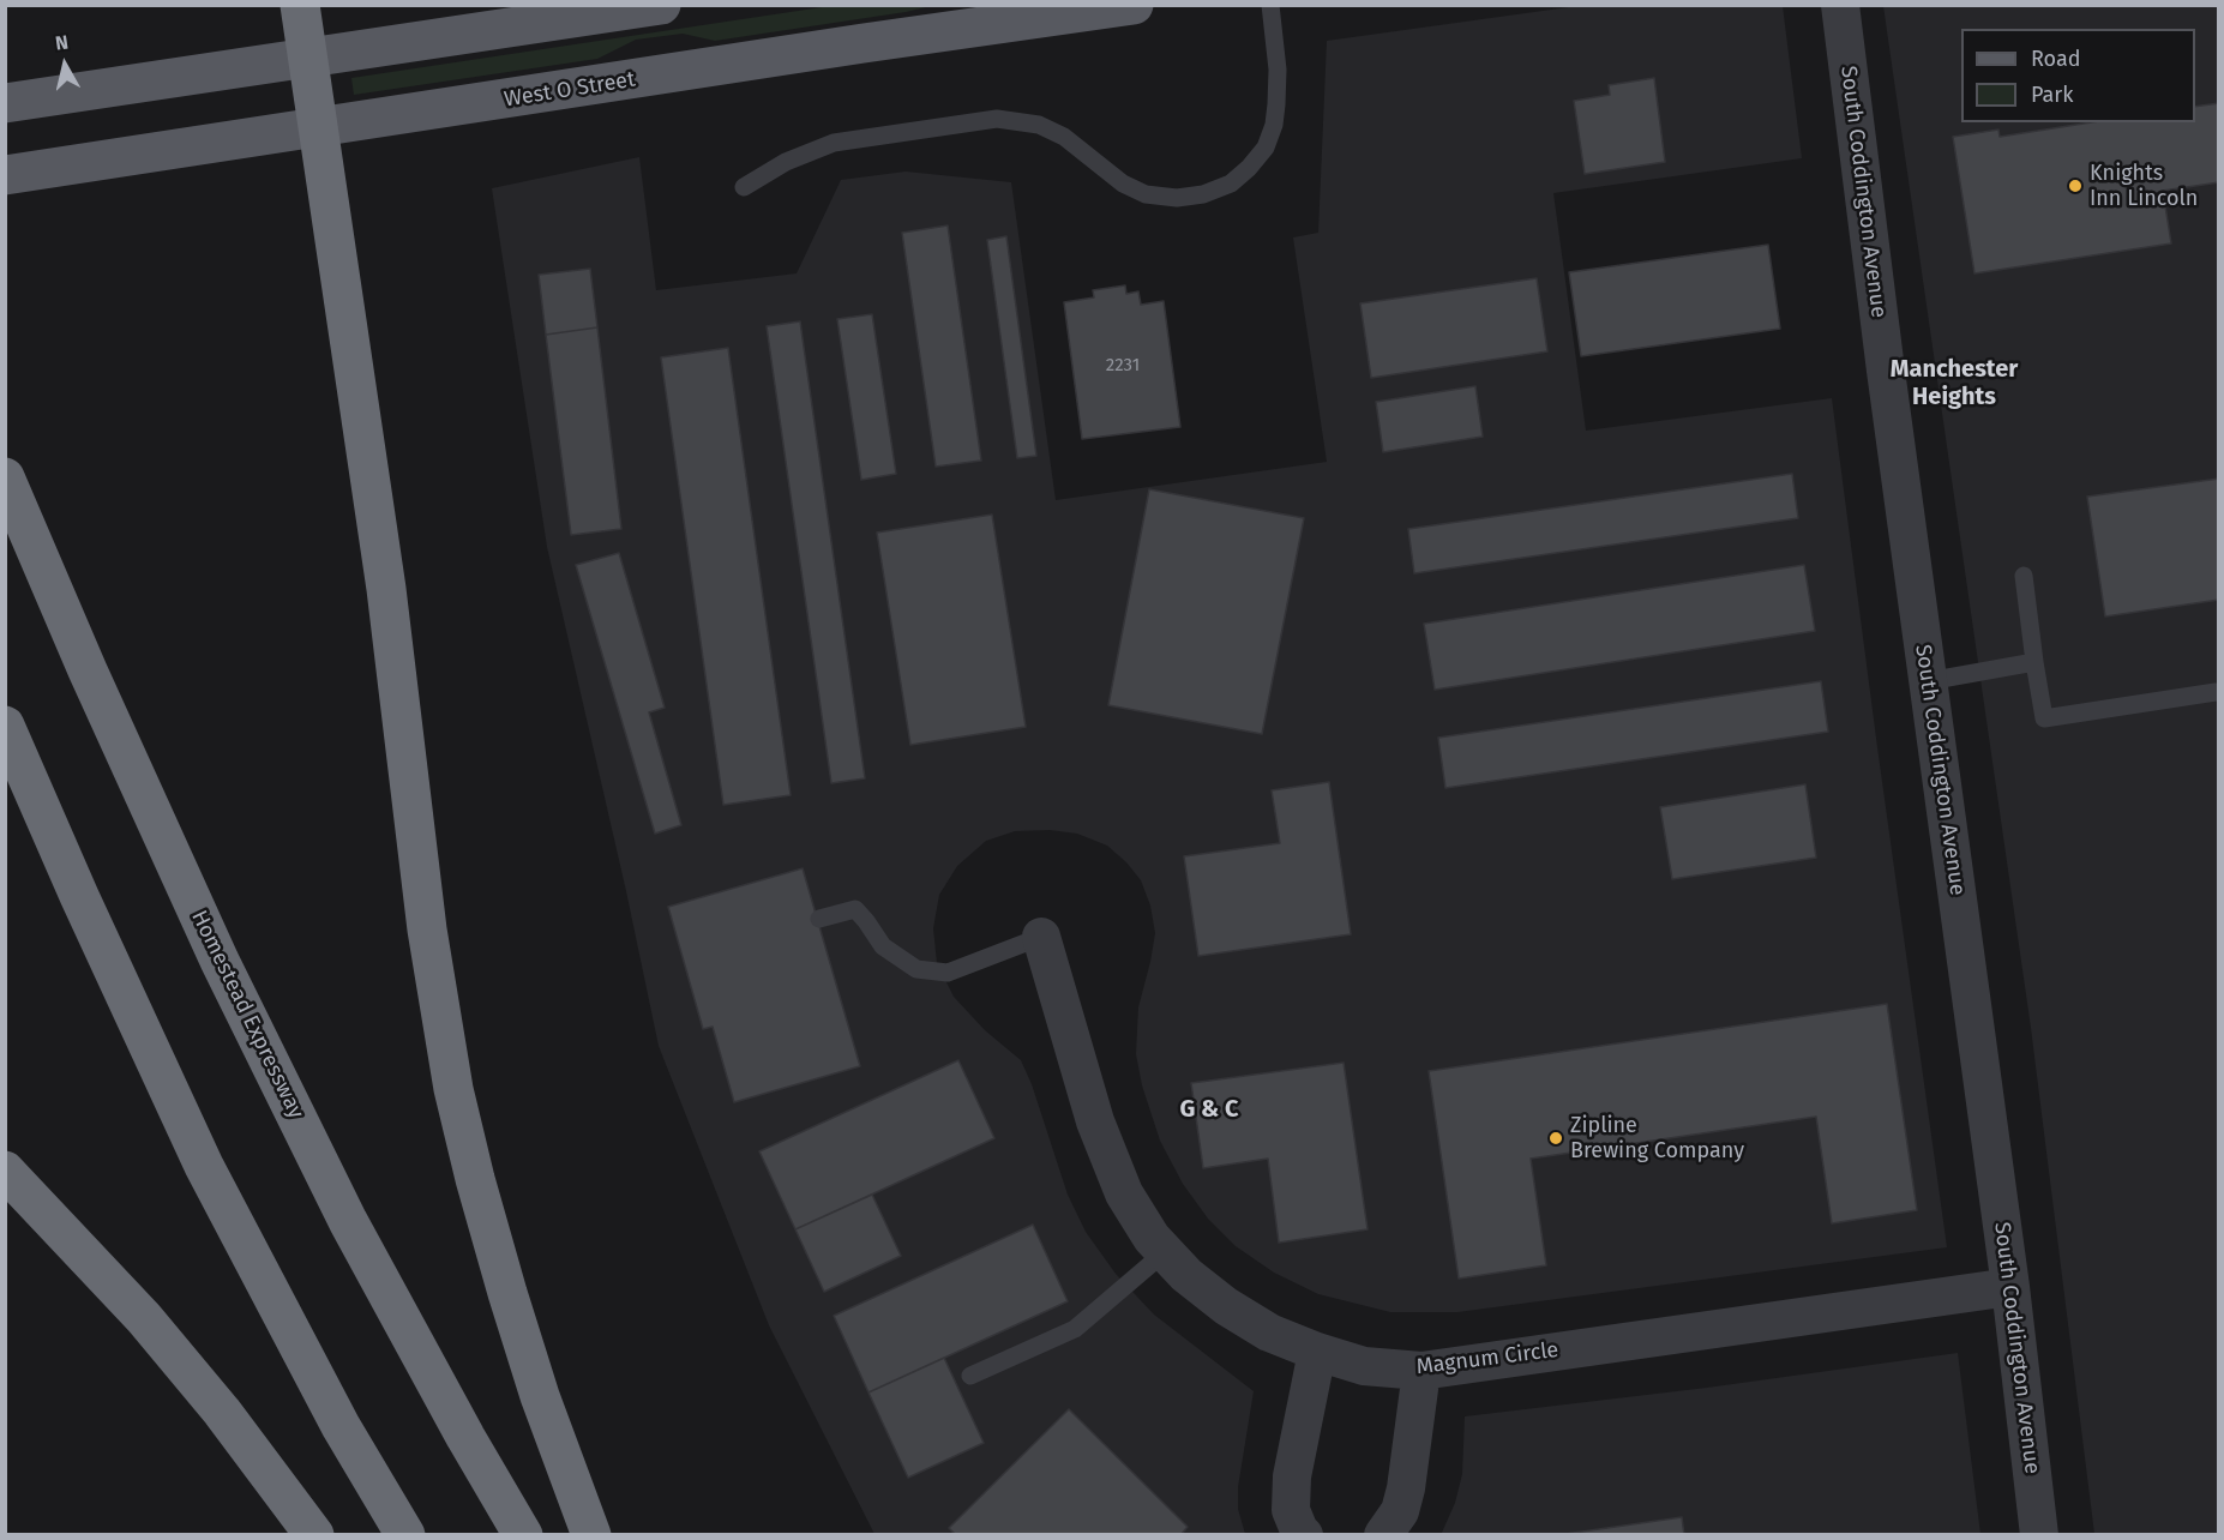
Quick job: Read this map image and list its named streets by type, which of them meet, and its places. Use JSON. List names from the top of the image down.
{
  "streets": {
    "highway": ["Homestead Expressway"],
    "main road": ["West O Street"],
    "street": ["South Coddington Avenue", "Magnum Circle"]
  },
  "crossings": [
    ["South Coddington Avenue", "Magnum Circle"]
  ],
  "districts": ["Manchester Heights", "G & C"],
  "places": ["Knights Inn Lincoln", "Zipline Brewing Company"],
  "house_numbers": ["2231"],
  "legend": ["Road", "Park"],
  "north": "top"
}
